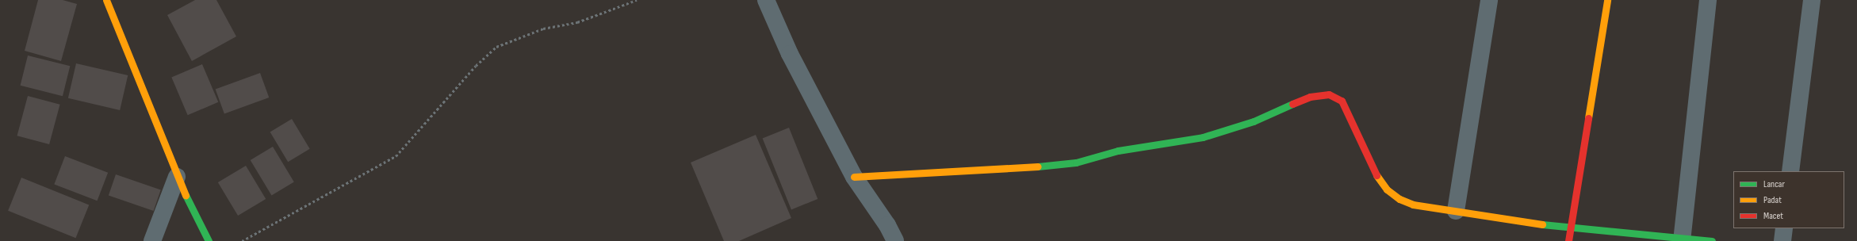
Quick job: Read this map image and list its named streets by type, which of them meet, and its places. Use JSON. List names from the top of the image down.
{
  "legend": ["Lancar", "Padat", "Macet"]
}
